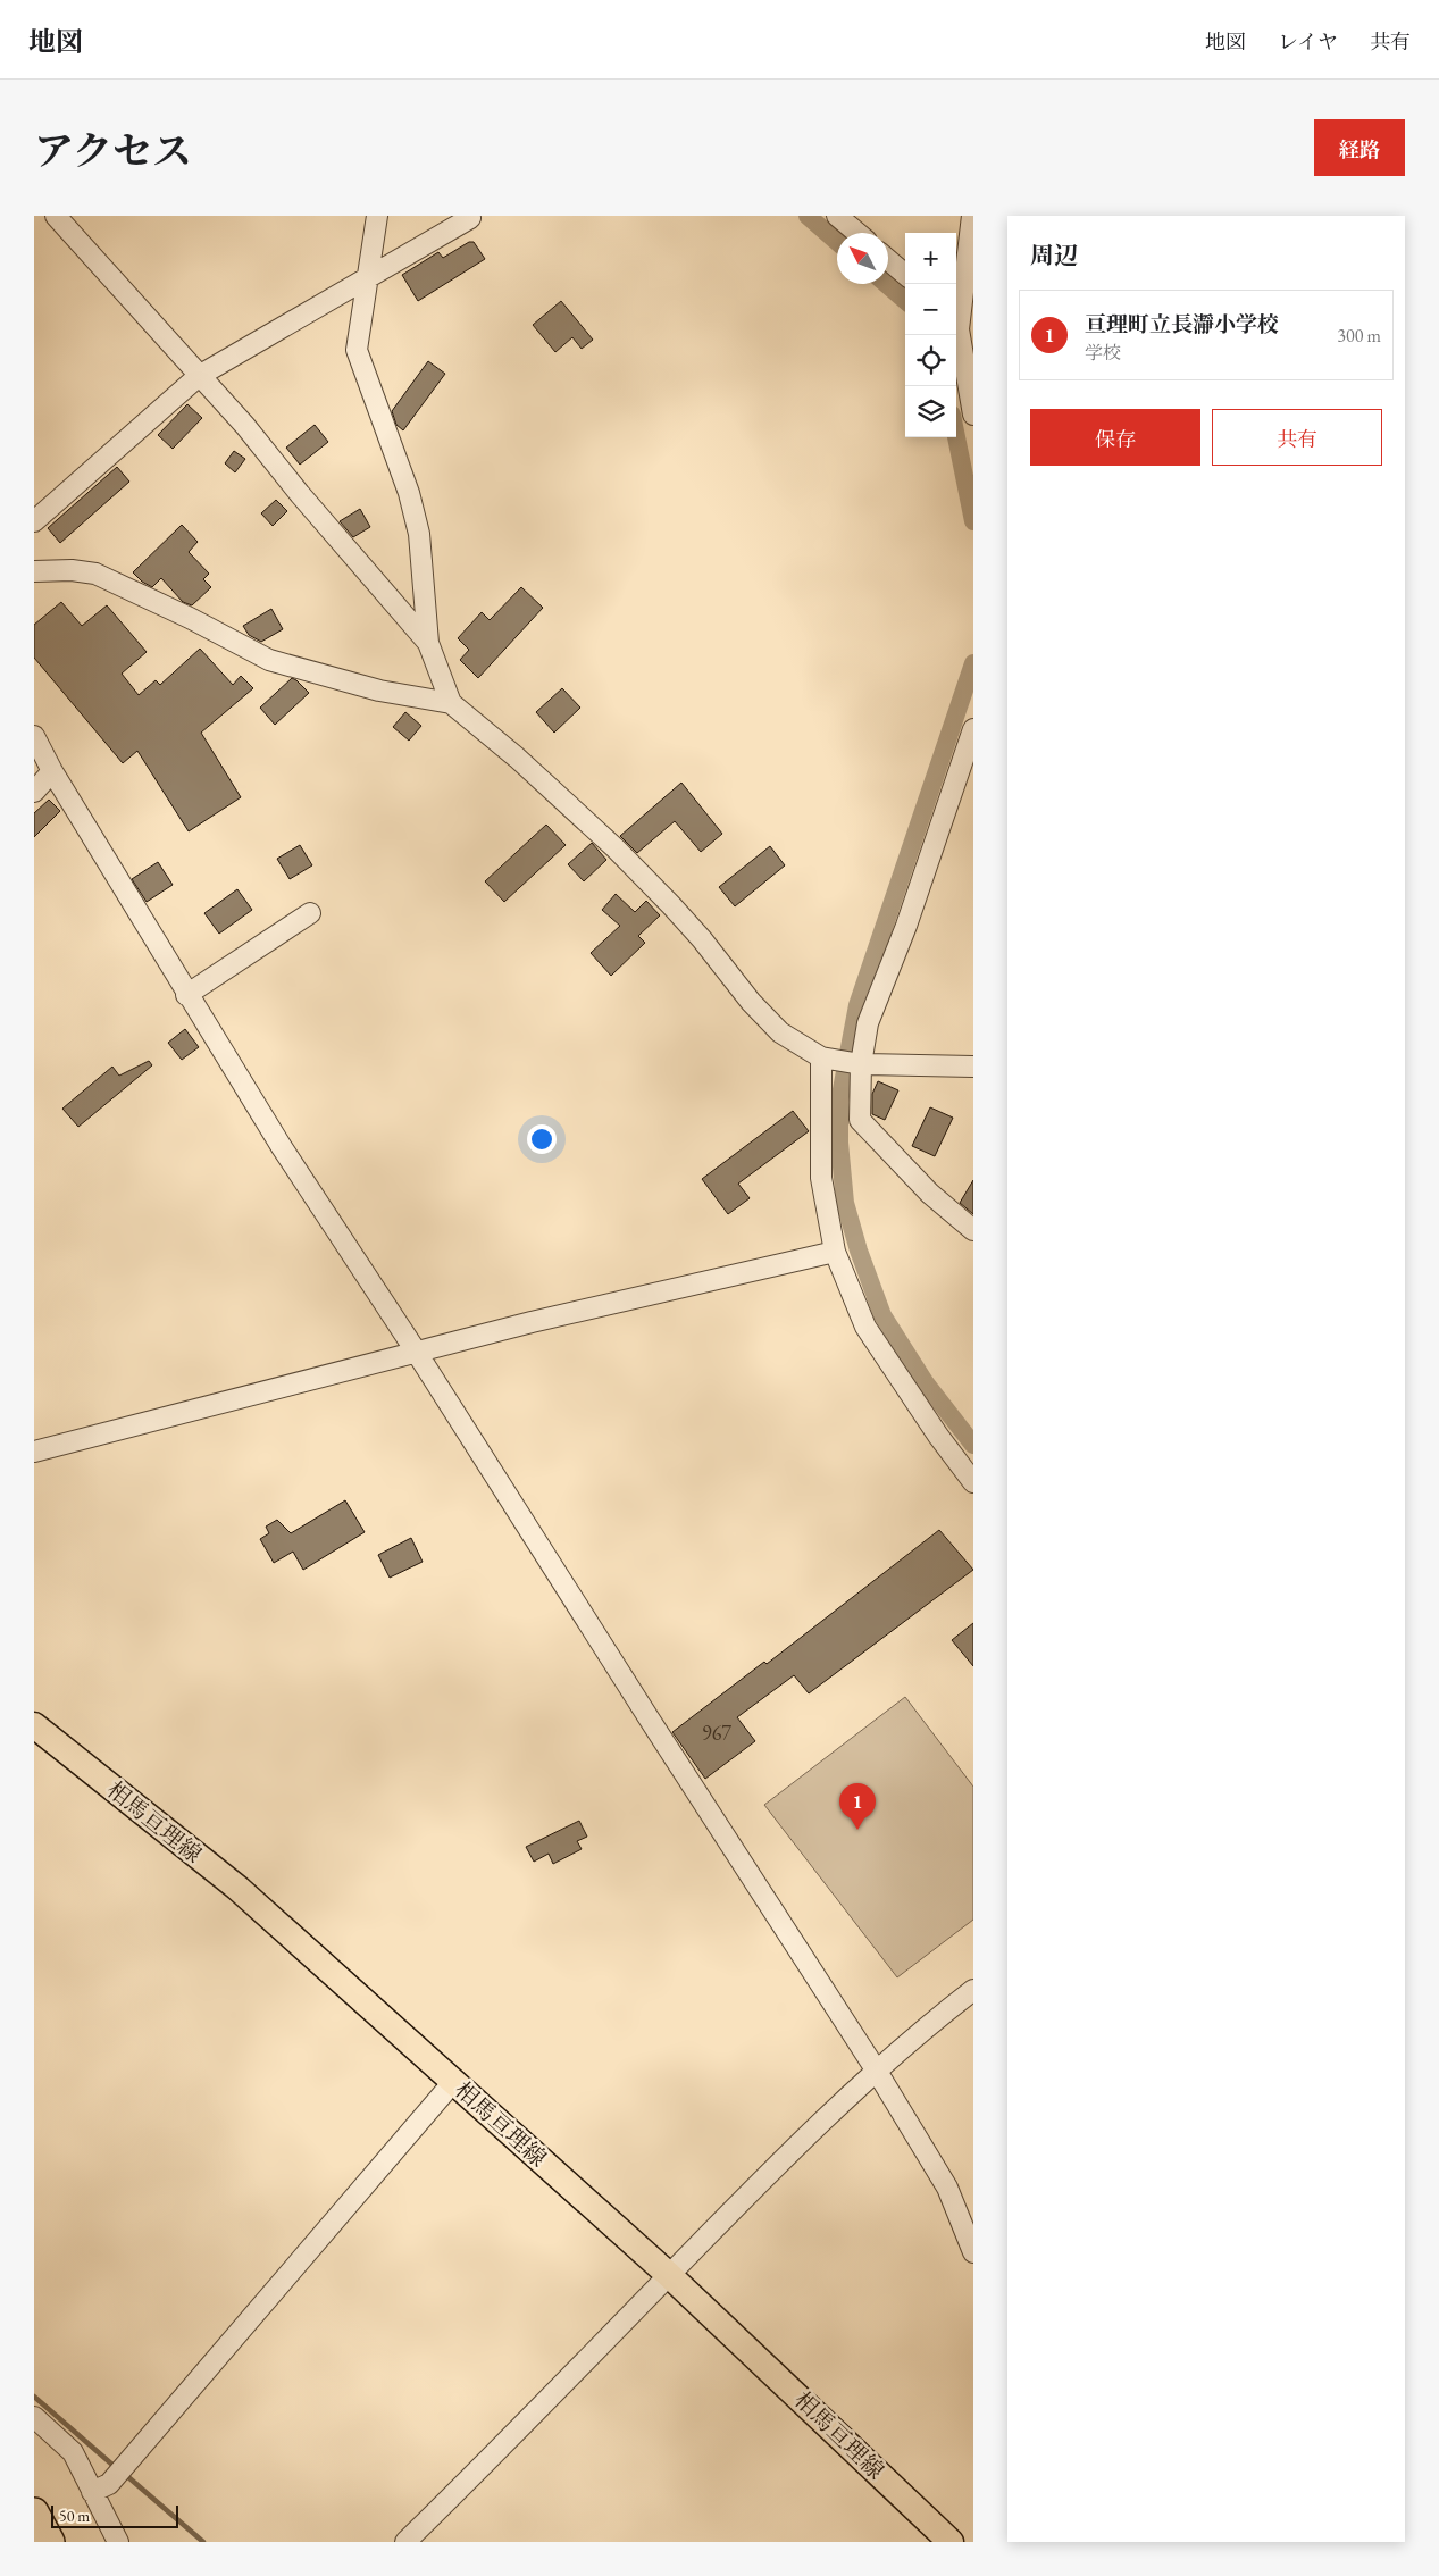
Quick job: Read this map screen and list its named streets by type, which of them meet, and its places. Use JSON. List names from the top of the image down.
{
  "streets": {
    "main road": ["相馬亘理線"]
  },
  "house_numbers": ["967"],
  "scale_bar": "50 m",
  "north": "top left",
  "page": {
    "header": "地図",
    "nav": ["地図", "レイヤ", "共有"],
    "title": "アクセス",
    "buttons": [
      "経路",
      ["保存", "共有"]
    ],
    "heading": "周辺",
    "map_buttons": ["+", "−"],
    "list": [
      {
        "mark": "1",
        "name": "亘理町立長瀞小学校",
        "note": "学校",
        "value": "300 m"
      }
    ],
    "pins": "1",
    "scale": "50 m"
  }
}
